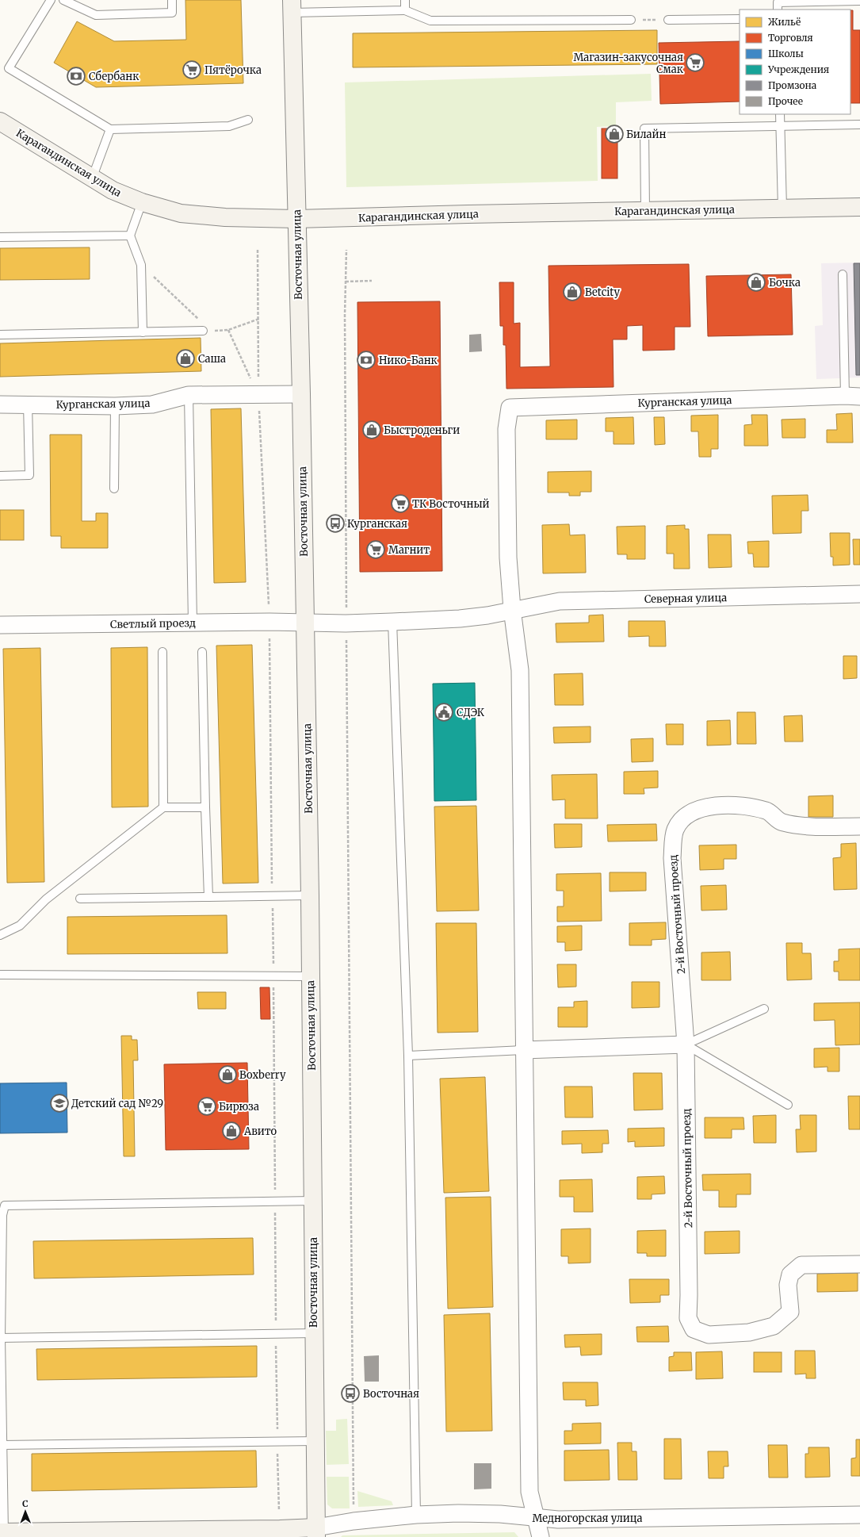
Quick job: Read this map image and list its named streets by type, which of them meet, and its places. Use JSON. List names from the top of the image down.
{
  "streets": {
    "main road": ["Карагандинская улица", "Восточная улица"],
    "street": [
      "Курганская улица",
      "Северная улица",
      "Светлый проезд",
      "2-й Восточный проезд",
      "Медногорская улица"
    ]
  },
  "crossings": [
    ["Карагандинская улица", "Восточная улица"],
    ["Восточная улица", "Курганская улица"],
    ["Восточная улица", "Светлый проезд"],
    ["Восточная улица", "Медногорская улица"],
    ["Курганская улица", "Северная улица"],
    ["Северная улица", "Светлый проезд"]
  ],
  "places": {
    "supermarket": [
      "Магазин-закусочная Смак",
      "Пятёрочка",
      "ТК Восточный",
      "Магнит",
      "Бирюза"
    ],
    "bank": ["Сбербанк", "Нико-Банк"],
    "shop": [
      "Билайн",
      "Бочка",
      "Betcity",
      "Саша",
      "Быстроденьги",
      "Boxberry",
      "Авито"
    ],
    "bus stop": ["Курганская", "Восточная"],
    "public building": ["СДЭК"],
    "school or university": ["Детский сад №29"]
  },
  "legend": [
    "Жильё",
    "Торговля",
    "Школы",
    "Учреждения",
    "Промзона",
    "Прочее"
  ],
  "north": "top"
}
